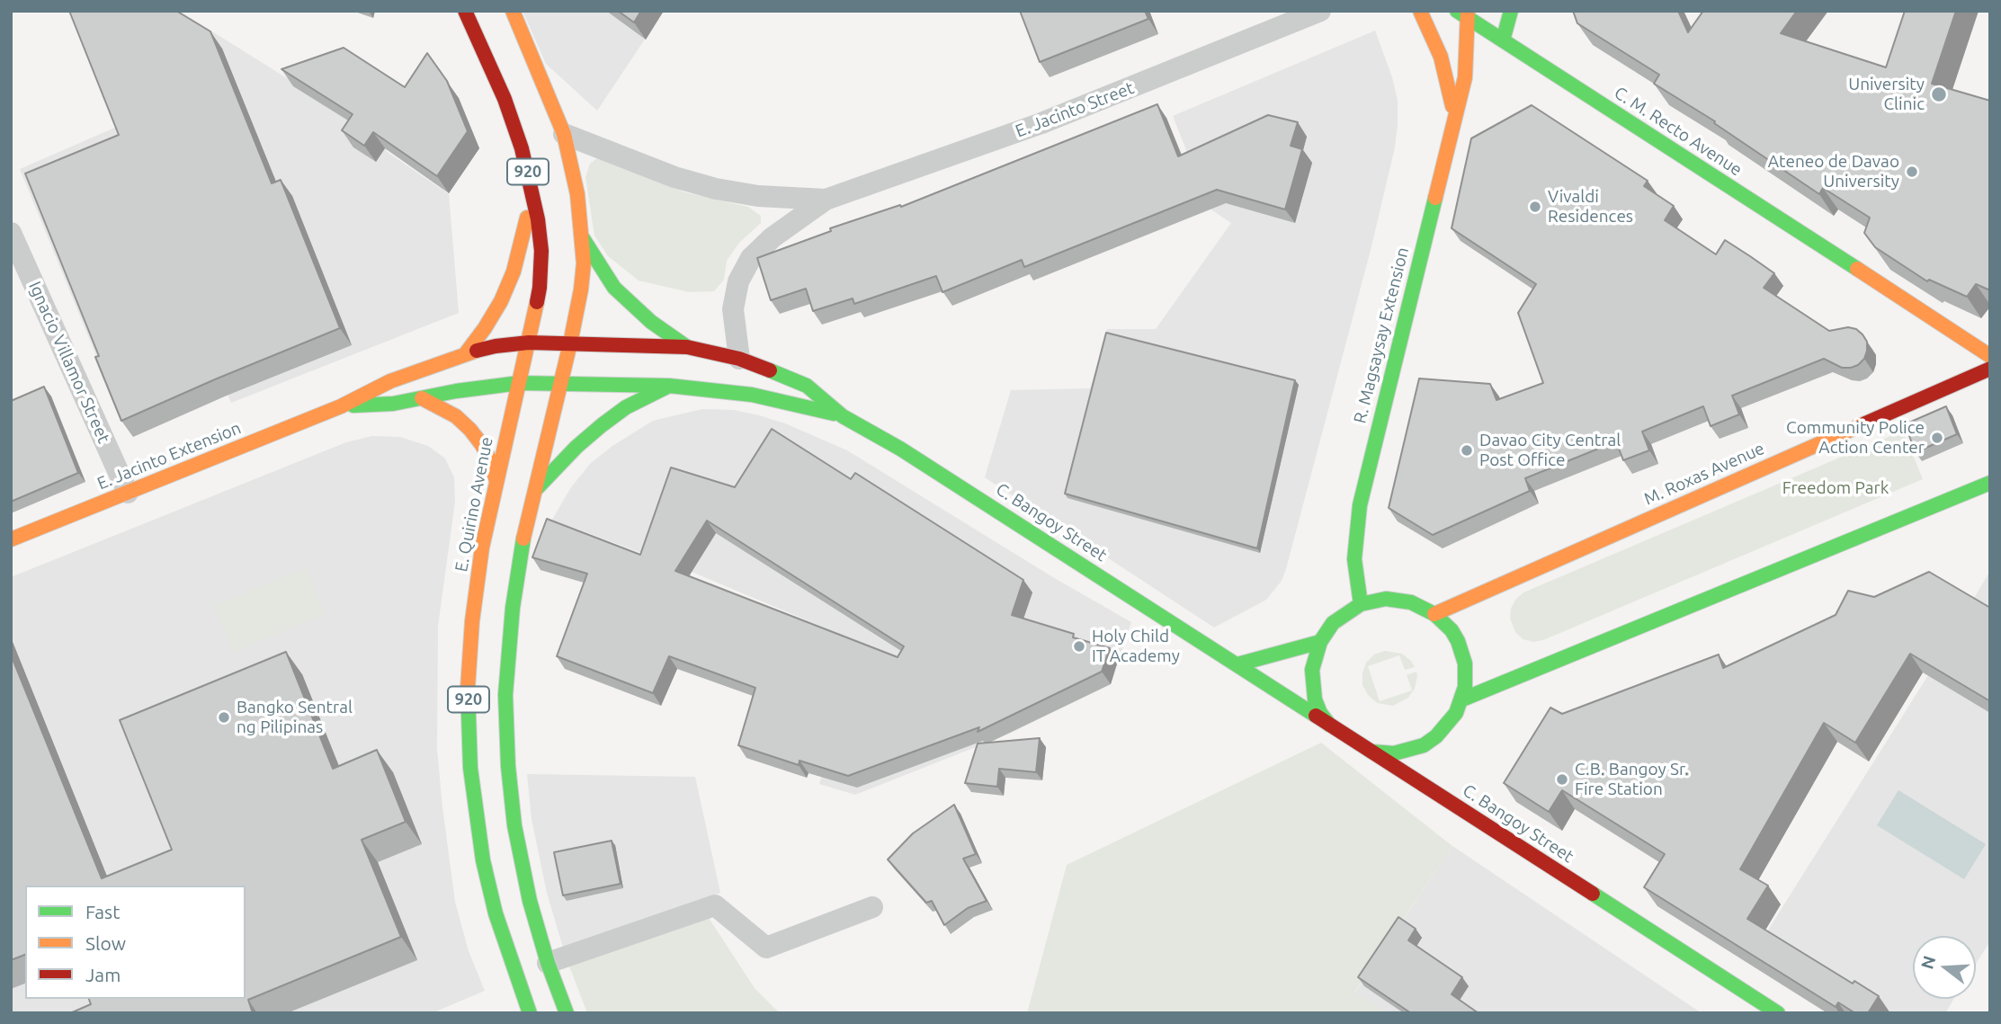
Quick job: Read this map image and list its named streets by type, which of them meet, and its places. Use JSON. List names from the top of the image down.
{
  "streets": {
    "main road": [
      "C. M. Recto Avenue",
      "920",
      "R. Magsaysay Extension",
      "E. Jacinto Extension",
      "M. Roxas Avenue",
      "E. Quirino Avenue",
      "C. Bangoy Street"
    ],
    "street": ["E. Jacinto Street", "Ignacio Villamor Street"]
  },
  "crossings": [
    ["E. Jacinto Street", "920"],
    ["E. Jacinto Street", "C. Bangoy Street"],
    ["C. M. Recto Avenue", "R. Magsaysay Extension"],
    ["920", "E. Jacinto Extension"],
    ["920", "C. Bangoy Street"],
    ["R. Magsaysay Extension", "M. Roxas Avenue"],
    ["R. Magsaysay Extension", "C. Bangoy Street"],
    ["Ignacio Villamor Street", "E. Jacinto Extension"],
    ["E. Jacinto Extension", "E. Quirino Avenue"],
    ["E. Jacinto Extension", "C. Bangoy Street"],
    ["M. Roxas Avenue", "C. Bangoy Street"]
  ],
  "parks": ["Freedom Park"],
  "places": [
    "University Clinic",
    "Ateneo de Davao University",
    "Vivaldi Residences",
    "Community Police Action Center",
    "Davao City Central Post Office",
    "Holy Child IT Academy",
    "Bangko Sentral ng Pilipinas",
    "C.B. Bangoy Sr. Fire Station"
  ],
  "legend": ["Fast", "Slow", "Jam"],
  "north": "left"
}
